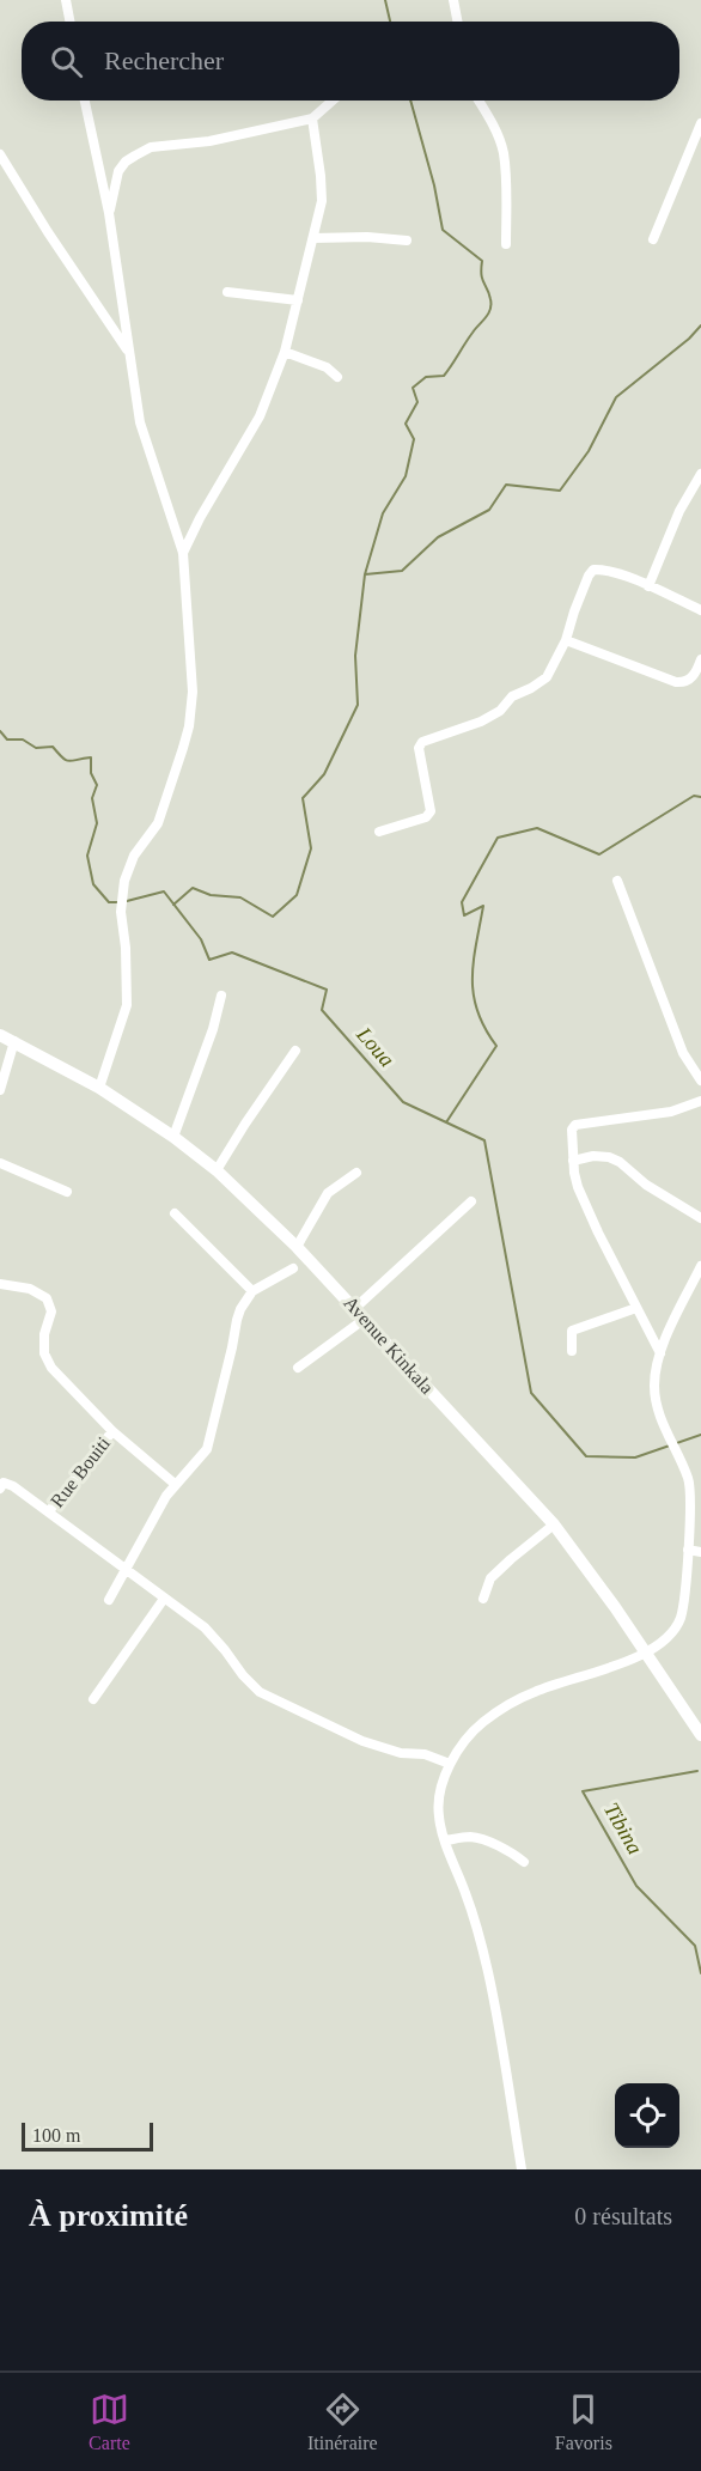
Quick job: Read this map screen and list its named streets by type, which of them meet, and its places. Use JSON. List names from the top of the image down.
{
  "streets": {
    "main road": ["Avenue Kinkala"],
    "street": ["Rue Bouiti"]
  },
  "water": ["Loua", "Tibina"],
  "scale_bar": "100 m",
  "page": {
    "search": "Rechercher",
    "scale": "100 m",
    "heading": ["À proximité", "0 résultats"],
    "nav": ["Carte", "Itinéraire", "Favoris"]
  }
}
